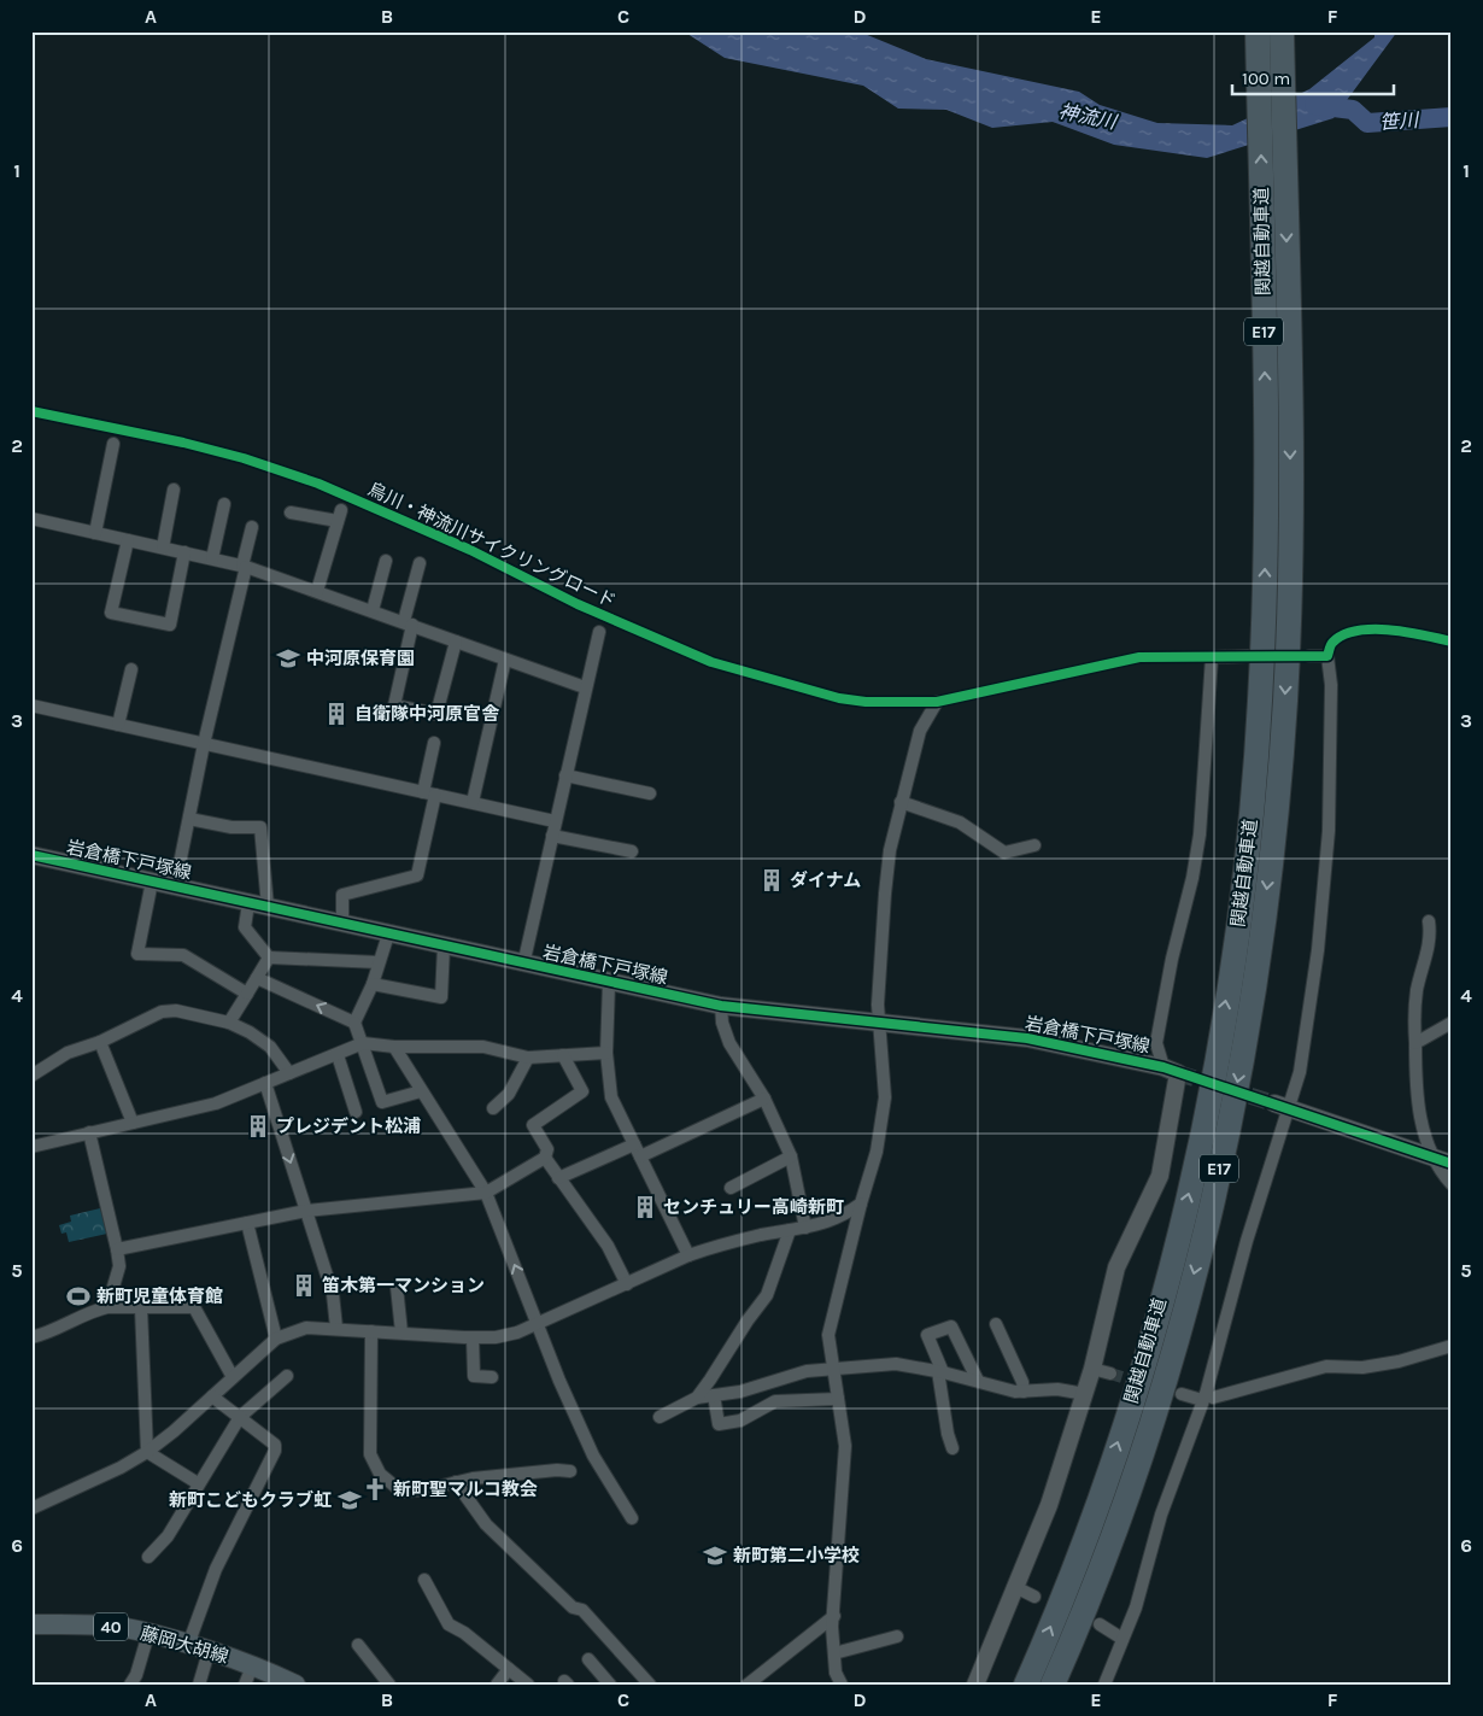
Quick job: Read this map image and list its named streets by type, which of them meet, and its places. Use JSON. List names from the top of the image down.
{
  "streets": {
    "highway": ["関越自動車道", "E17"],
    "main road": ["40", "藤岡大胡線"],
    "street": ["岩倉橋下戸塚線"],
    "cycle path": ["烏川・神流川サイクリングロード"]
  },
  "water": ["神流川", "笹川"],
  "places": {
    "school or university": ["中河原保育園", "新町こどもクラブ虹", "新町第二小学校"],
    "building": [
      "自衛隊中河原官舎",
      "ダイナム",
      "プレジデント松浦",
      "センチュリー高崎新町",
      "笛木第一マンション"
    ],
    "sports": ["新町児童体育館"],
    "church": ["新町聖マルコ教会"]
  },
  "scale_bar": "100 m",
  "grid": {
    "columns": [
      "A",
      "B",
      "C",
      "D",
      "E",
      "F"
    ],
    "rows": [
      "1",
      "2",
      "3",
      "4",
      "5",
      "6"
    ]
  }
}
